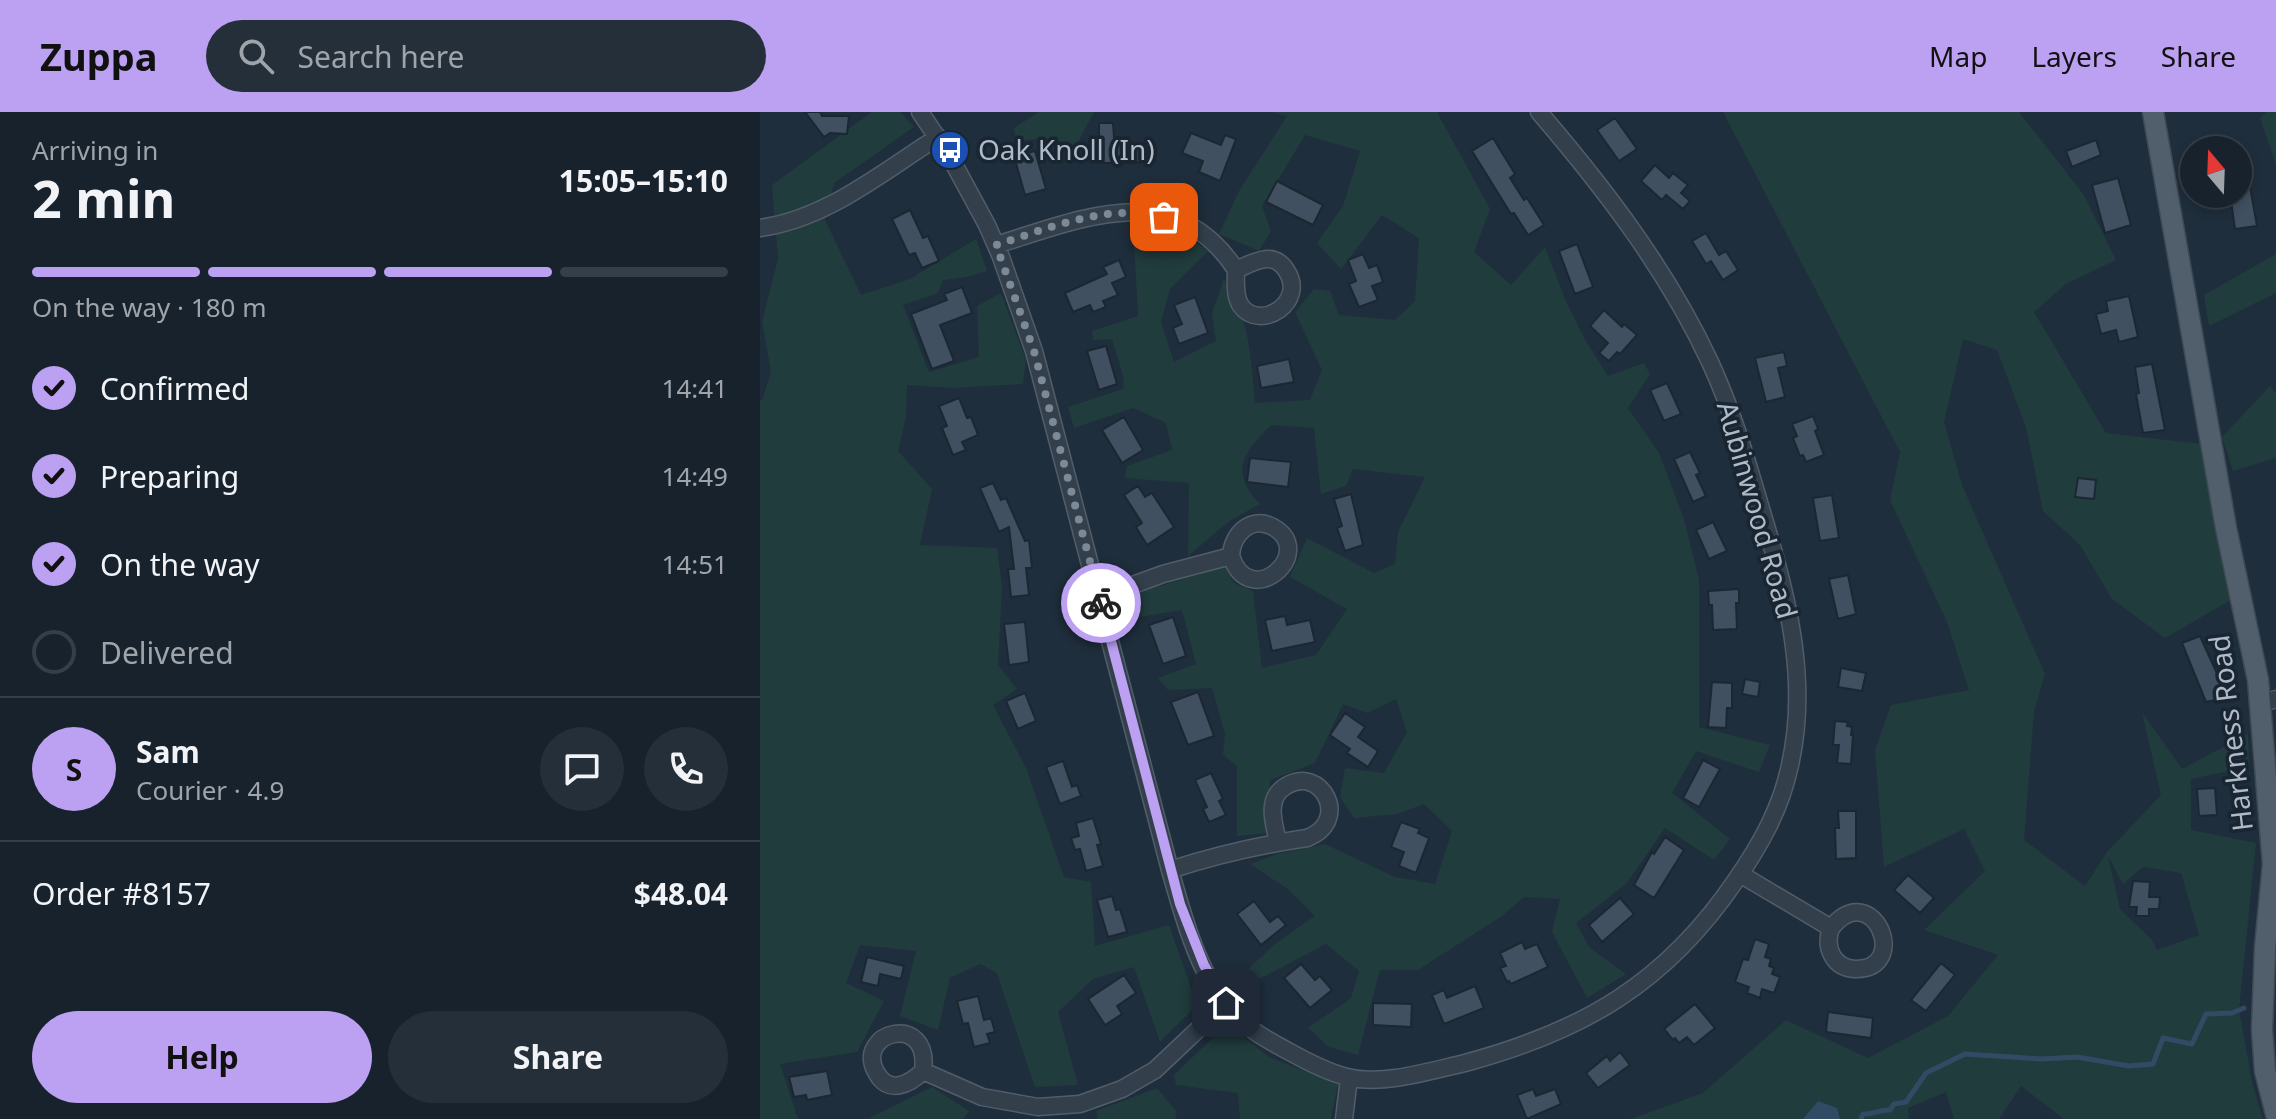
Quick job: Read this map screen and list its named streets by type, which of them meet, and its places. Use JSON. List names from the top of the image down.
{
  "streets": {
    "main road": ["Harkness Road"],
    "street": ["Aubinwood Road"]
  },
  "places": {
    "bus stop": ["Oak Knoll (In)"]
  },
  "north": "top",
  "page": {
    "header": "Zuppa",
    "search": "Search here",
    "nav": ["Map", "Layers", "Share"],
    "heading": ["2 min", "Arriving in", "15:05–15:10"],
    "panel": [
      "Sam",
      "Courier · 4.9",
      "Order #8157",
      "$48.04"
    ],
    "bar": "On the way · 180 m",
    "list": [
      ["Confirmed", "14:41"],
      ["Preparing", "14:49"],
      ["On the way", "14:51"],
      "Delivered"
    ],
    "round": "S",
    "buttons": ["Help", "Share"]
  }
}
